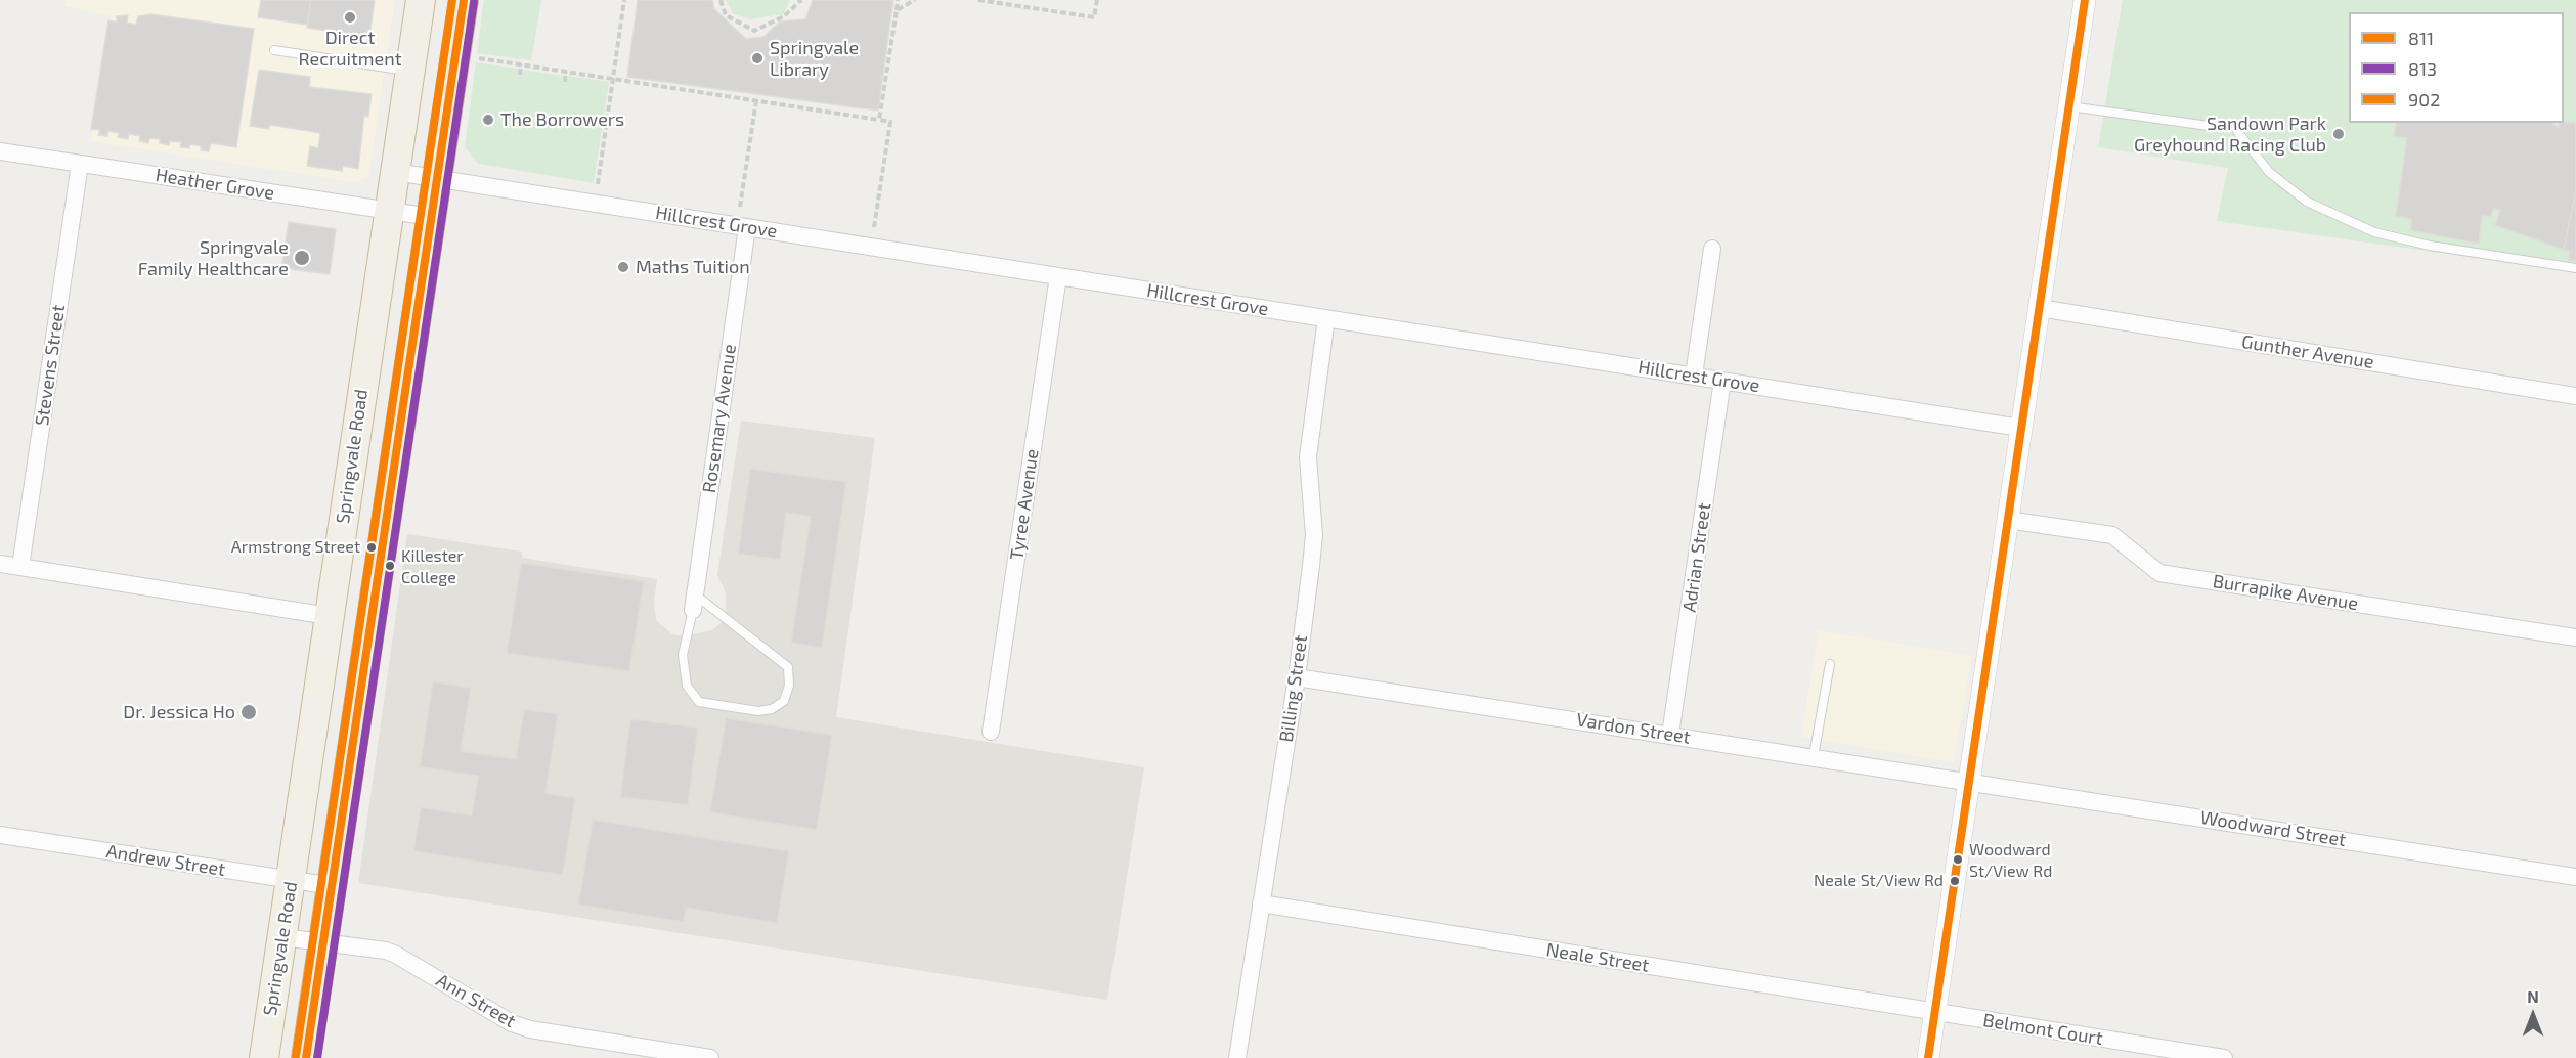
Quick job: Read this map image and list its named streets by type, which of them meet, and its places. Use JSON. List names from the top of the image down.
{
  "streets": {
    "highway": ["Springvale Road"],
    "street": [
      "Heather Grove",
      "Hillcrest Grove",
      "Gunther Avenue",
      "Stevens Street",
      "Rosemary Avenue",
      "Tyree Avenue",
      "Adrian Street",
      "Burrapike Avenue",
      "Billing Street",
      "Vardon Street",
      "Woodward Street",
      "Andrew Street",
      "Neale Street",
      "Ann Street",
      "Belmont Court"
    ]
  },
  "crossings": [
    ["Heather Grove", "Stevens Street"],
    ["Heather Grove", "Springvale Road"],
    ["Hillcrest Grove", "Rosemary Avenue"],
    ["Hillcrest Grove", "Springvale Road"],
    ["Hillcrest Grove", "Tyree Avenue"],
    ["Hillcrest Grove", "Adrian Street"],
    ["Hillcrest Grove", "Billing Street"],
    ["Springvale Road", "Andrew Street"],
    ["Springvale Road", "Ann Street"],
    ["Adrian Street", "Vardon Street"],
    ["Billing Street", "Vardon Street"],
    ["Billing Street", "Neale Street"],
    ["Vardon Street", "Woodward Street"],
    ["Neale Street", "Belmont Court"]
  ],
  "places": [
    "Direct Recruitment",
    "Springvale Library",
    "The Borrowers",
    "Sandown Park Greyhound Racing Club",
    "Springvale Family Healthcare",
    "Maths Tuition",
    "Armstrong Street",
    "Killester College",
    "Dr. Jessica Ho",
    "Woodward St/View Rd",
    "Neale St/View Rd"
  ],
  "lines": ["transit line 811", "transit line 902", "transit line 813"],
  "legend": ["811", "813", "902"],
  "north": "top"
}
